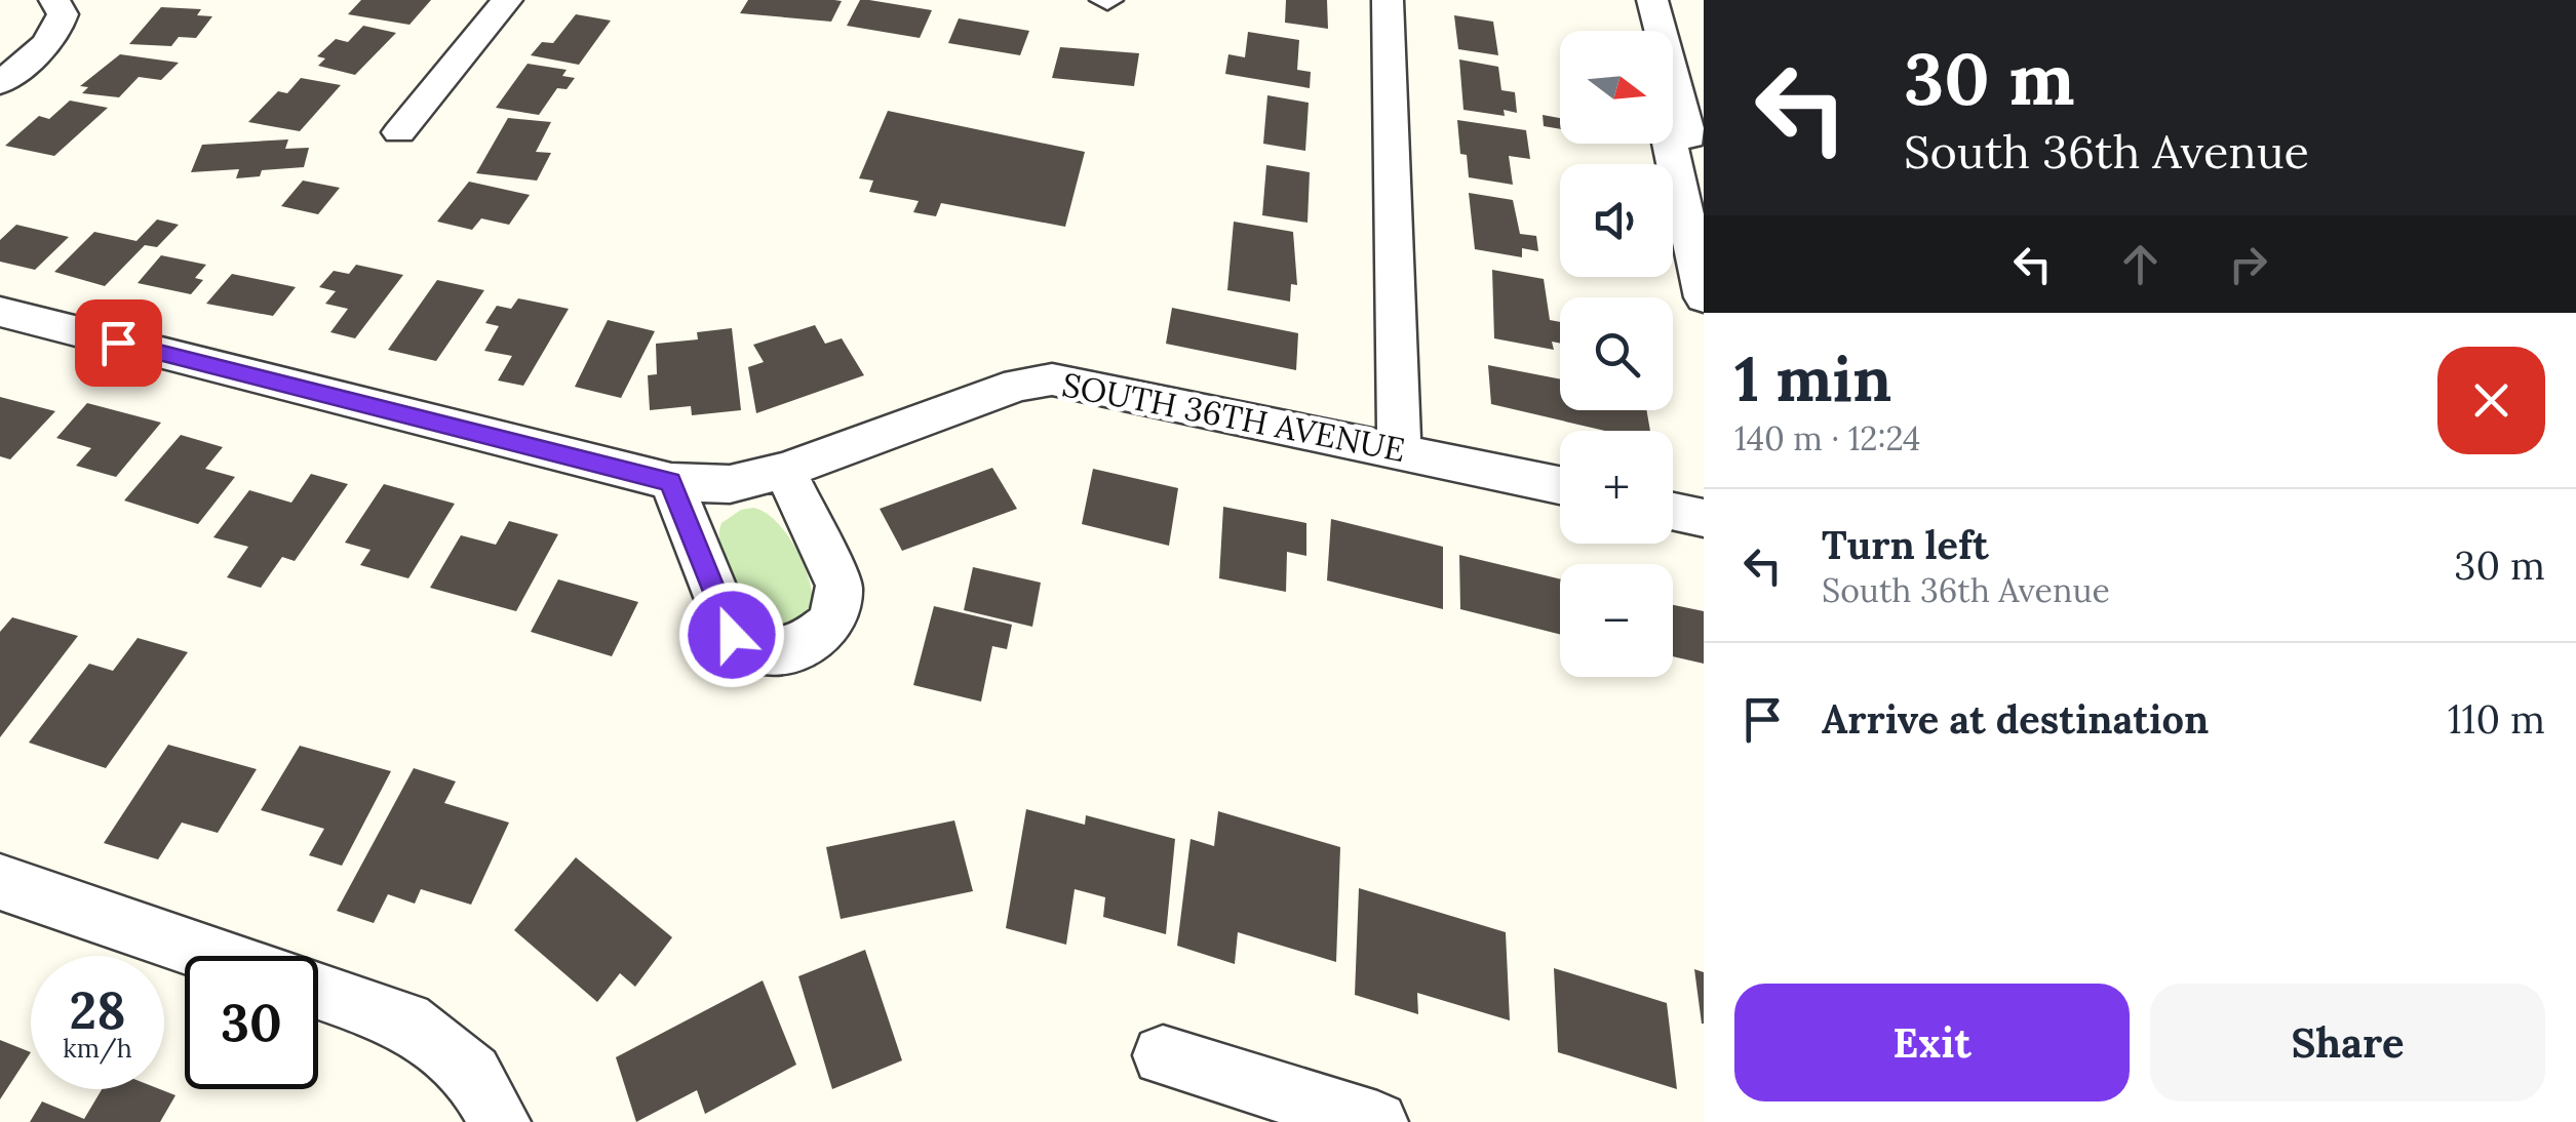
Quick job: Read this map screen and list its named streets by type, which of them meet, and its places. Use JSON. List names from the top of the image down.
{
  "streets": {
    "street": ["SOUTH 36TH AVENUE"]
  },
  "north": "right",
  "page": {
    "turn": ["30 m", "South 36th Avenue"],
    "map_buttons": ["+", "−"],
    "heading": ["1 min", "140 m · 12:24"],
    "list": [
      {
        "name": "Turn left",
        "note": "South 36th Avenue",
        "value": "30 m"
      },
      {
        "name": "Arrive at destination",
        "value": "110 m"
      }
    ],
    "speed": "28 km/h",
    "limit": "30",
    "buttons": ["Exit", "Share"]
  }
}
